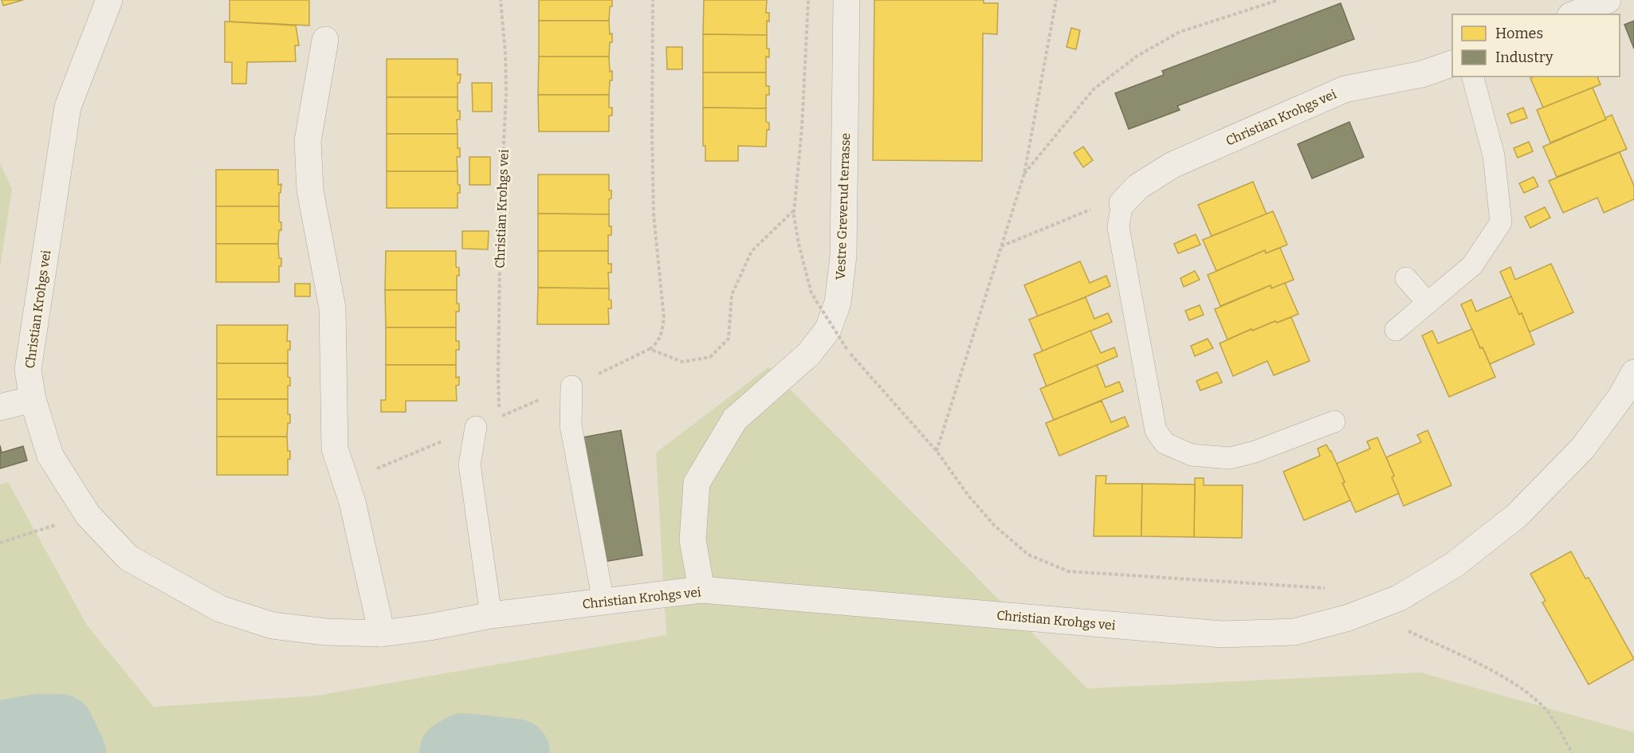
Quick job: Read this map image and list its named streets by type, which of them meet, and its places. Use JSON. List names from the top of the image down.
{
  "streets": {
    "street": ["Christian Krohgs vei", "Vestre Greverud terrasse"]
  },
  "crossings": [
    ["Christian Krohgs vei", "Vestre Greverud terrasse"]
  ],
  "legend": ["Homes", "Industry"]
}
